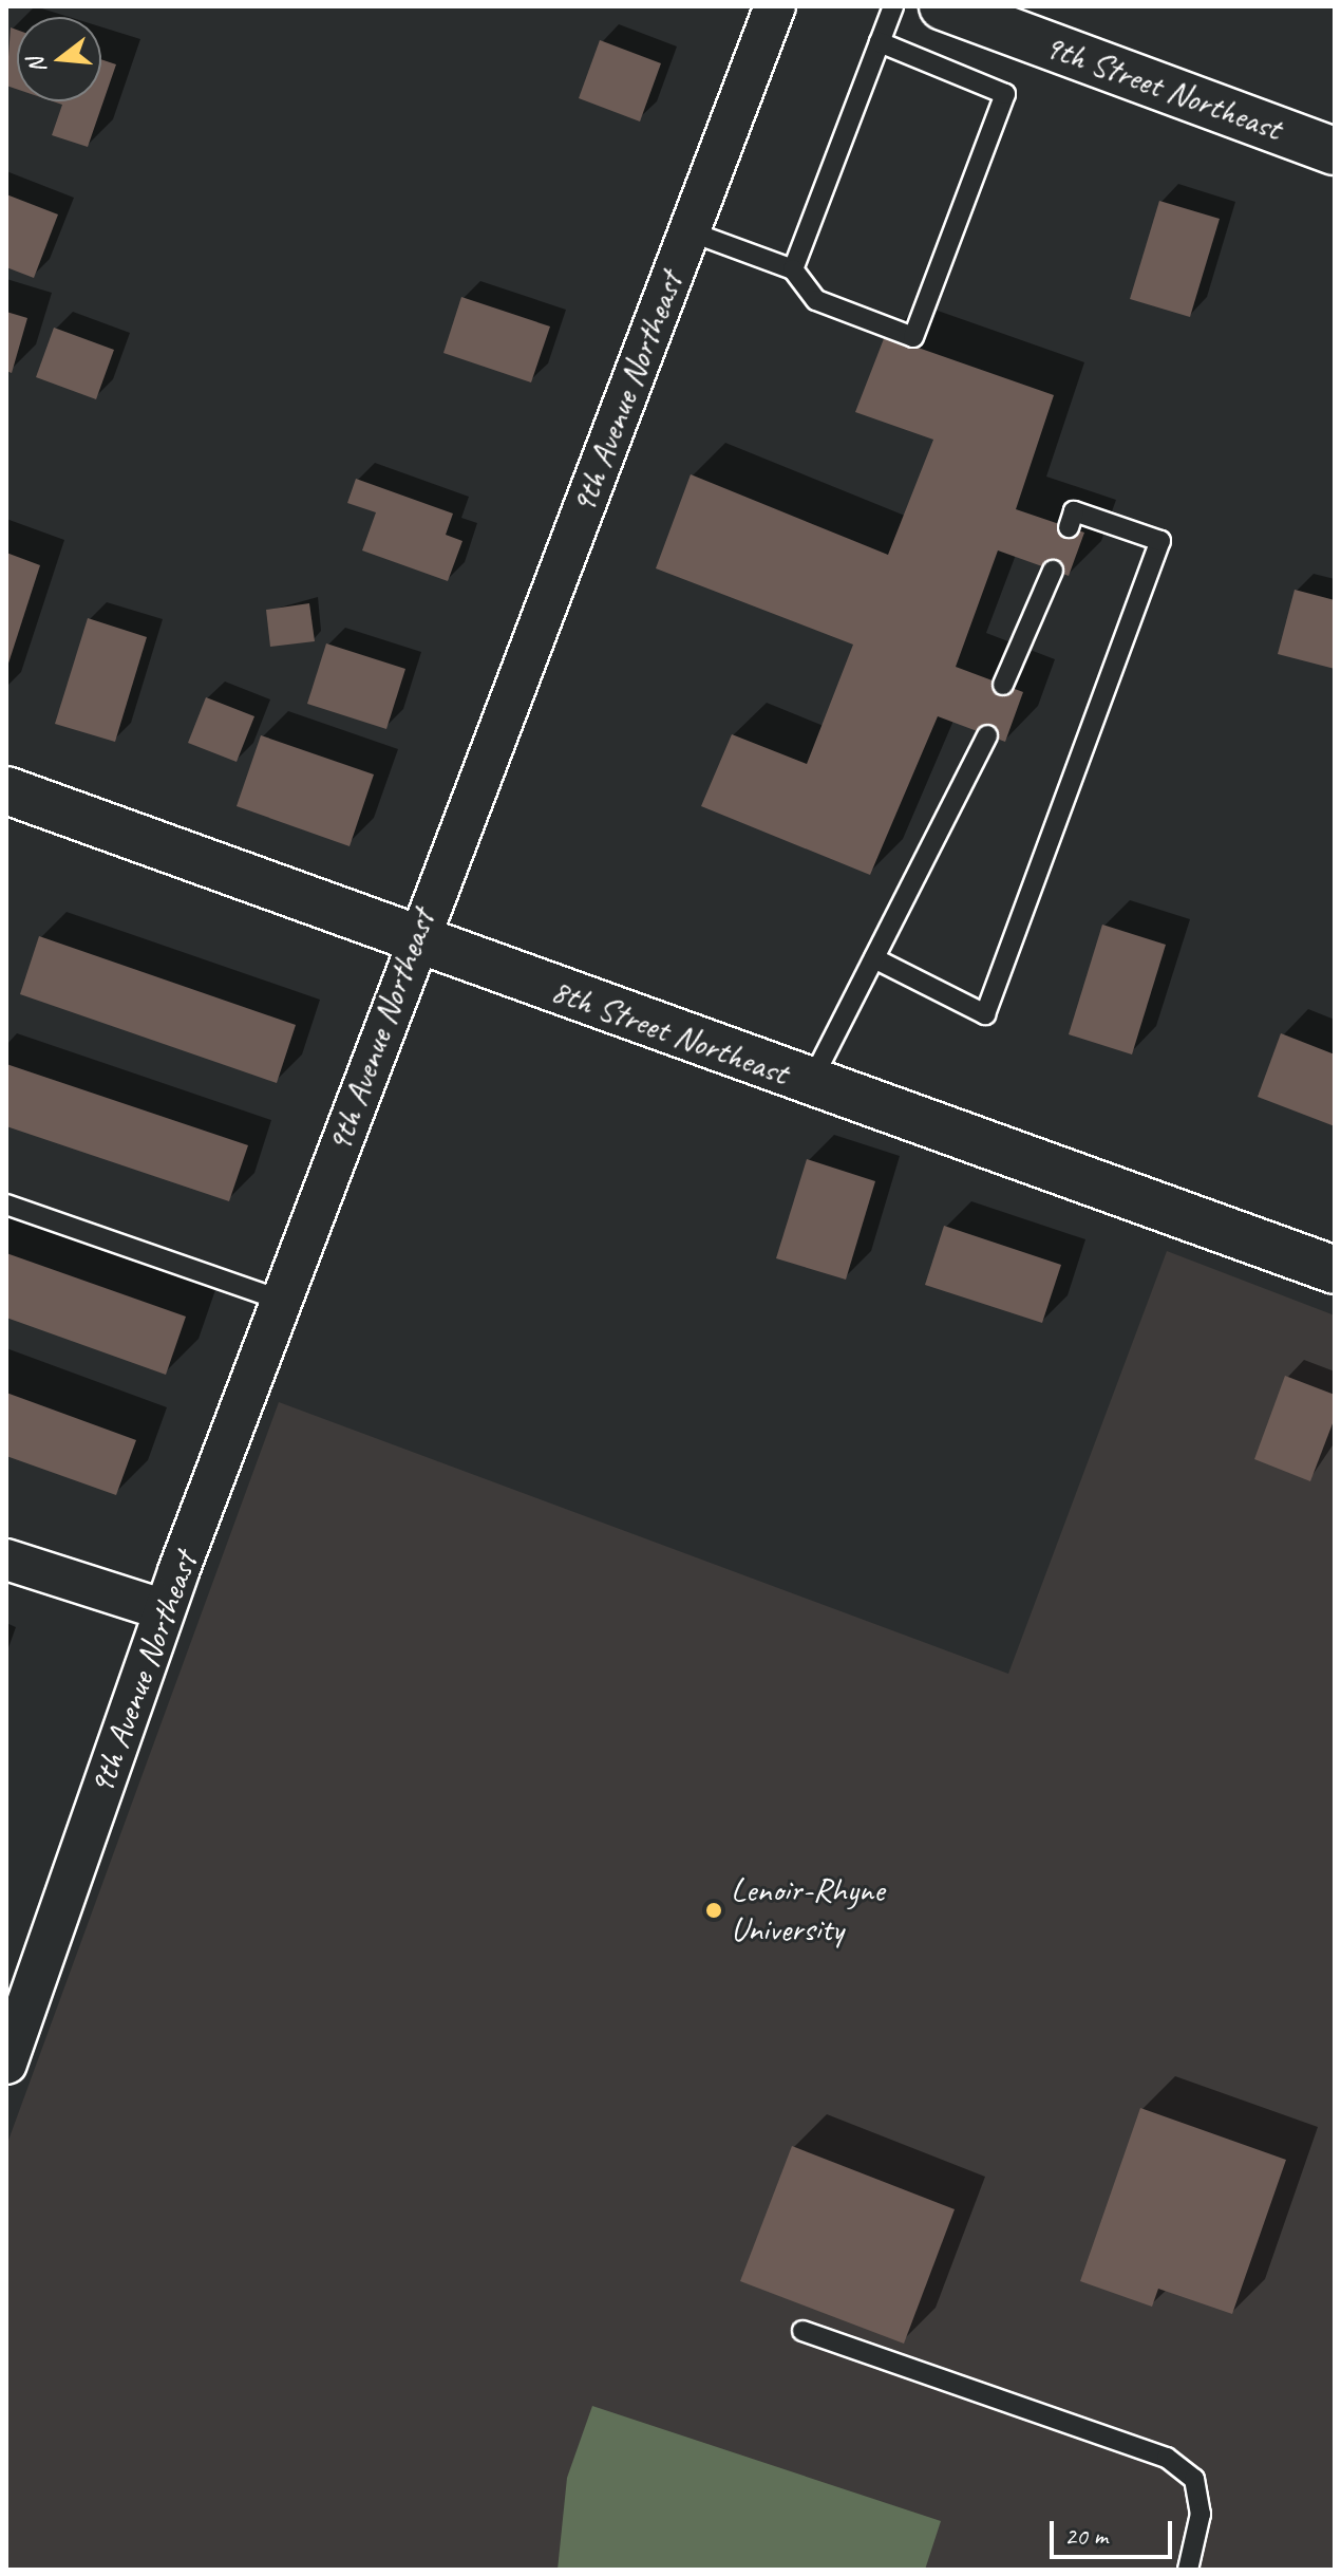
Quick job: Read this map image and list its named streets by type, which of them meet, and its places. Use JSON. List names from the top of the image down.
{
  "streets": {
    "main road": ["9th Street Northeast", "8th Street Northeast"],
    "street": ["9th Avenue Northeast"]
  },
  "crossings": [
    ["9th Avenue Northeast", "8th Street Northeast"]
  ],
  "places": ["Lenoir-Rhyne University"],
  "scale_bar": "20 m",
  "north": "left"
}
